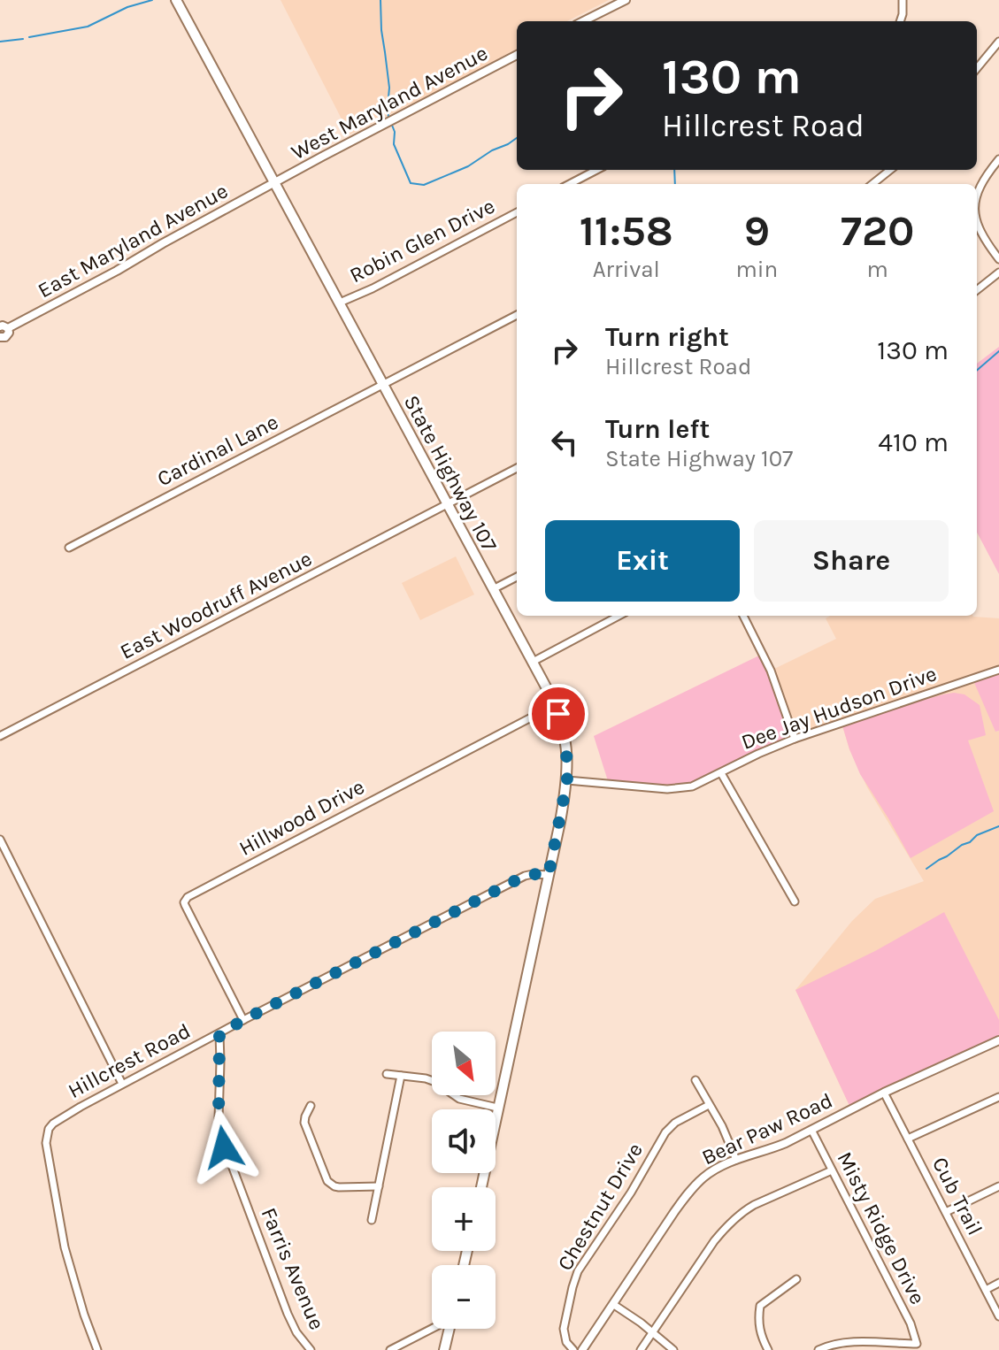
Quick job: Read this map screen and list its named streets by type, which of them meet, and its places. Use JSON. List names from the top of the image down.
{
  "streets": {
    "main road": ["State Highway 107"],
    "street": [
      "West Maryland Avenue",
      "East Maryland Avenue",
      "Robin Glen Drive",
      "Cardinal Lane",
      "East Woodruff Avenue",
      "Dee Jay Hudson Drive",
      "Hillwood Drive",
      "Hillcrest Road",
      "Bear Paw Road",
      "Cub Trail",
      "Chestnut Drive",
      "Misty Ridge Drive",
      "Farris Avenue"
    ]
  },
  "crossings": [
    ["West Maryland Avenue", "East Maryland Avenue"],
    ["West Maryland Avenue", "State Highway 107"],
    ["East Maryland Avenue", "State Highway 107"],
    ["Robin Glen Drive", "State Highway 107"],
    ["Cardinal Lane", "State Highway 107"],
    ["State Highway 107", "East Woodruff Avenue"],
    ["State Highway 107", "Dee Jay Hudson Drive"],
    ["State Highway 107", "Hillwood Drive"],
    ["State Highway 107", "Hillcrest Road"],
    ["Hillwood Drive", "Hillcrest Road"],
    ["Hillcrest Road", "Farris Avenue"],
    ["Bear Paw Road", "Cub Trail"],
    ["Bear Paw Road", "Misty Ridge Drive"]
  ],
  "north": "bottom right",
  "page": {
    "turn": ["130 m", "Hillcrest Road"],
    "eta": [
      "11:58",
      "Arrival",
      "9",
      "min",
      "720",
      "m"
    ],
    "list": [
      {
        "name": "Turn right",
        "note": "Hillcrest Road",
        "value": "130 m"
      },
      {
        "name": "Turn left",
        "note": "State Highway 107",
        "value": "410 m"
      }
    ],
    "buttons": ["Exit", "Share"],
    "map_buttons": ["+", "−"]
  }
}
